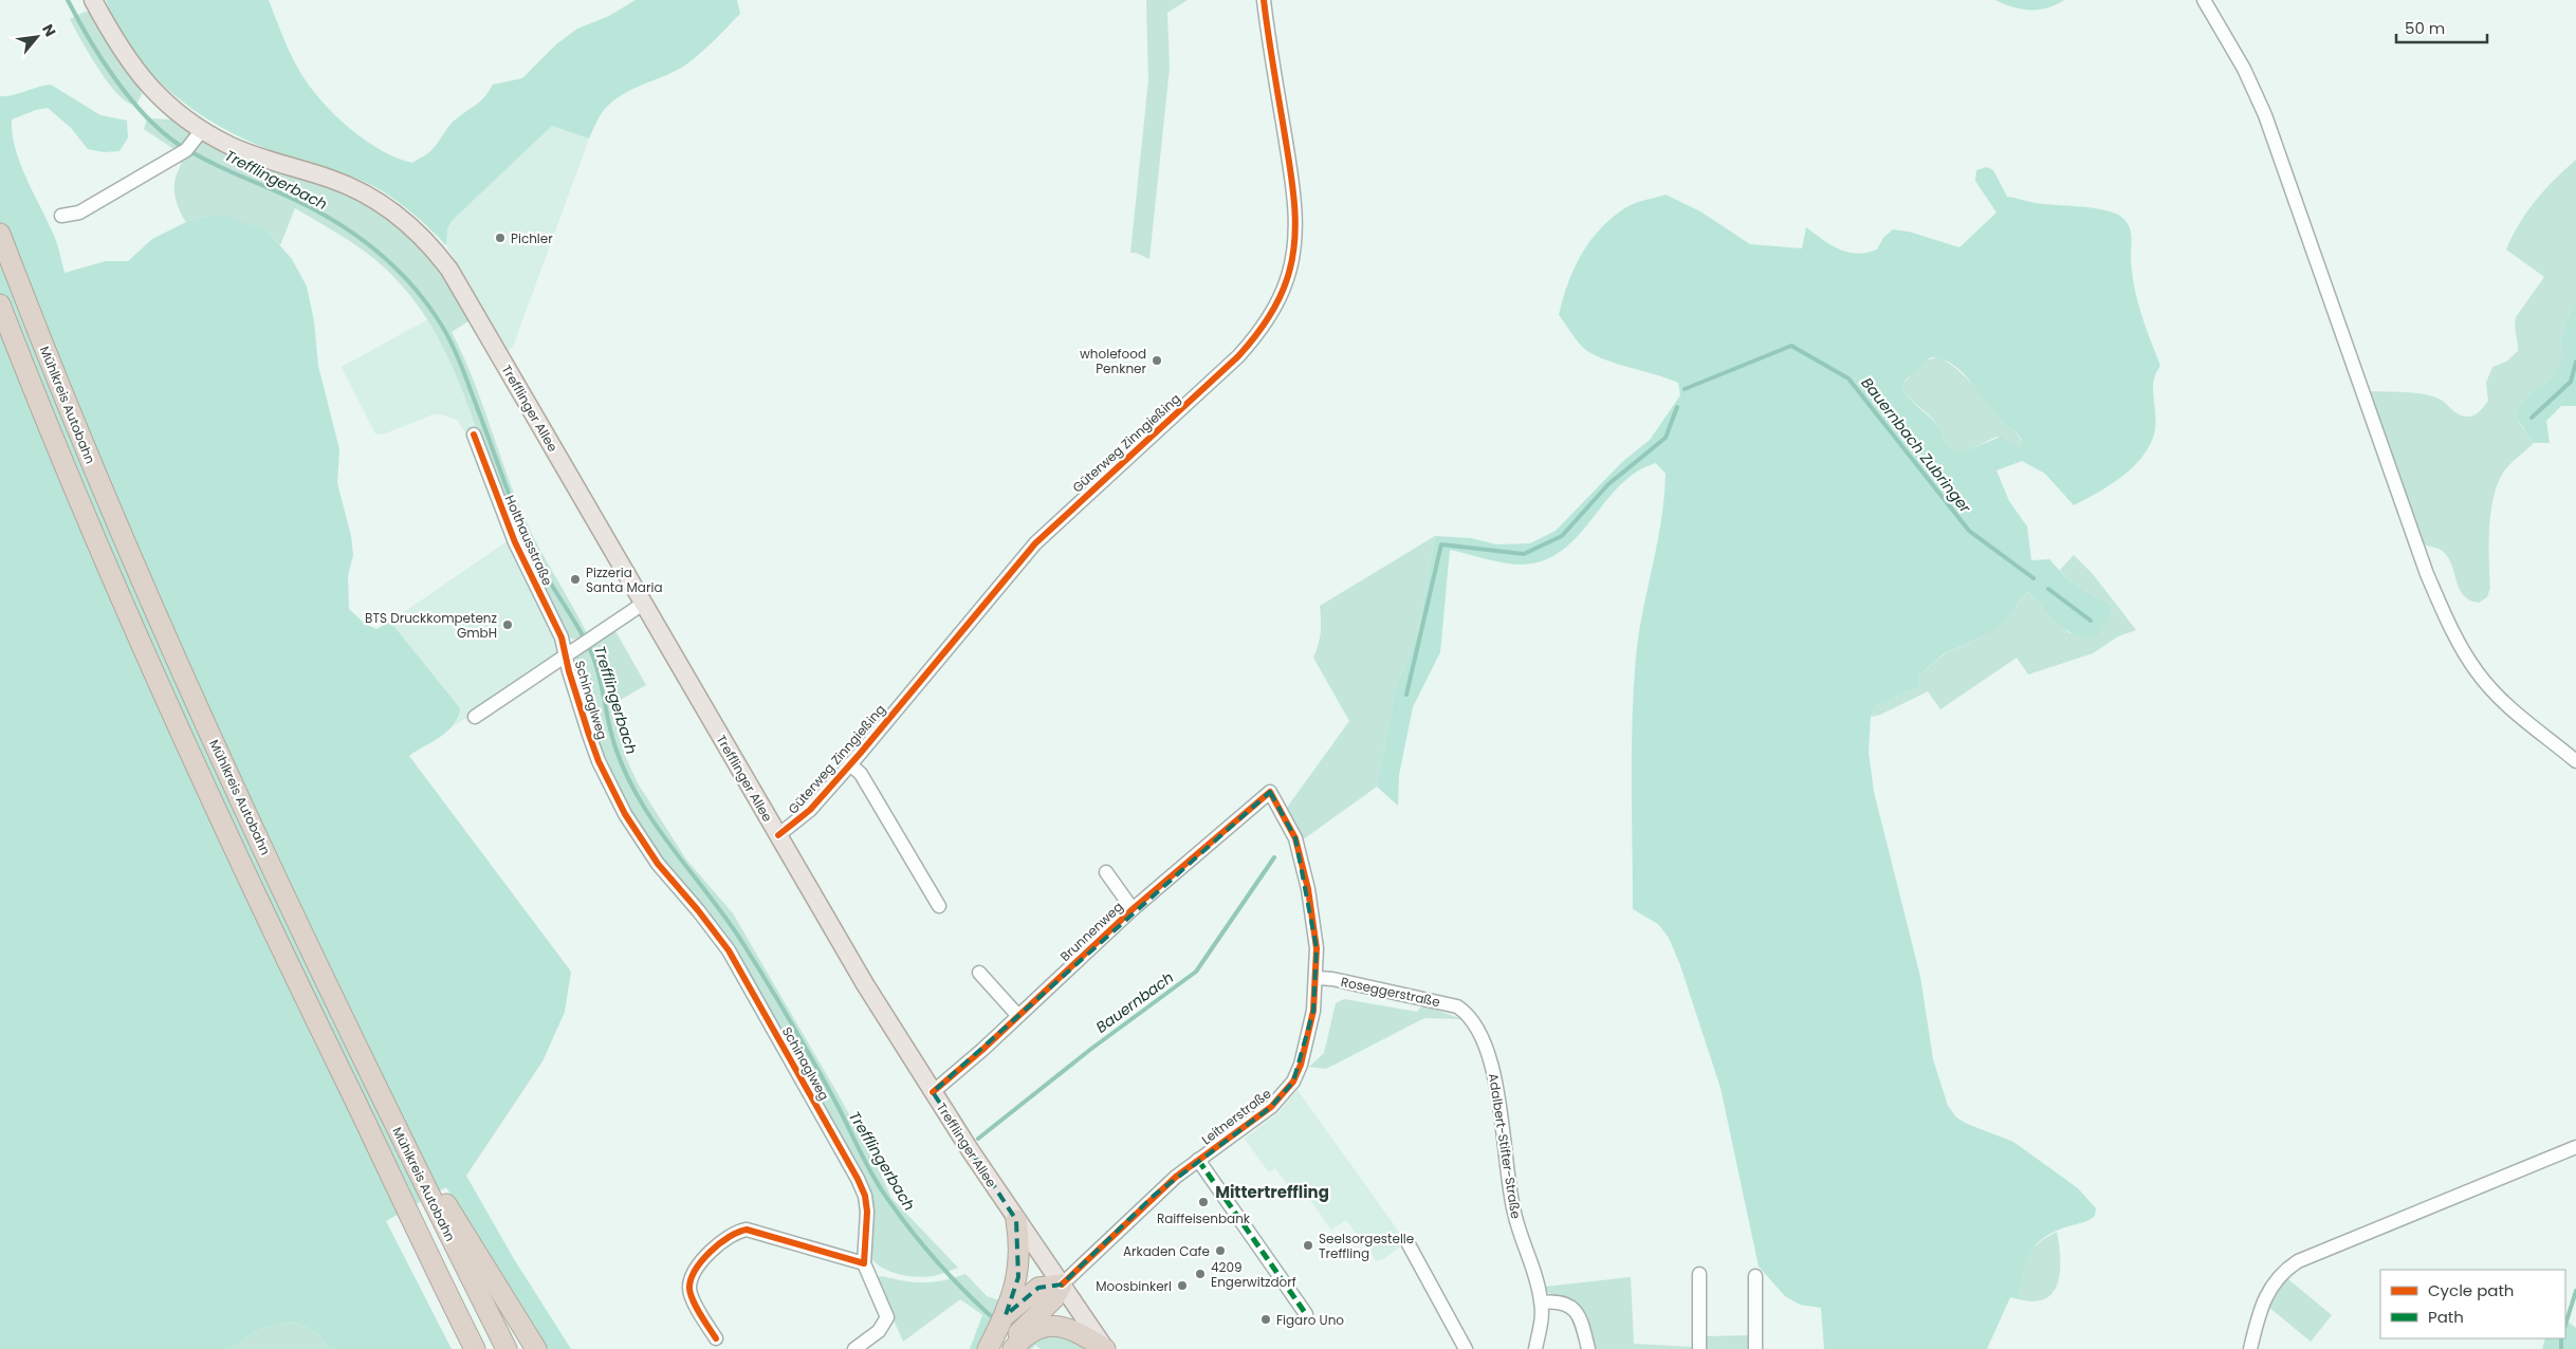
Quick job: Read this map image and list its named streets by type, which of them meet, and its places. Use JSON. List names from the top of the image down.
{
  "streets": {
    "highway": ["Mühlkreis Autobahn"],
    "main road": ["Trefflinger Allee"],
    "street": [
      "Güterweg Zinngießing",
      "Holthausstraße",
      "Schinaglweg",
      "Brunnenweg",
      "Roseggerstraße",
      "Leitnerstraße",
      "Adalbert-Stifter-Straße"
    ]
  },
  "crossings": [
    ["Trefflinger Allee", "Güterweg Zinngießing"],
    ["Trefflinger Allee", "Brunnenweg"],
    ["Trefflinger Allee", "Leitnerstraße"],
    ["Holthausstraße", "Schinaglweg"],
    ["Brunnenweg", "Leitnerstraße"],
    ["Roseggerstraße", "Leitnerstraße"],
    ["Roseggerstraße", "Adalbert-Stifter-Straße"]
  ],
  "districts": ["Mittertreffling"],
  "water": ["Trefflingerbach", "Bauernbach Zubringer", "Bauernbach"],
  "places": [
    "Pichler",
    "wholefood Penkner",
    "Pizzeria Santa Maria",
    "BTS Druckkompetenz GmbH",
    "Raiffeisenbank",
    "Seelsorgestelle Treffling",
    "Arkaden Cafe",
    "4209 Engerwitzdorf",
    "Moosbinkerl",
    "Figaro Uno"
  ],
  "legend": ["Cycle path", "Path"],
  "scale_bar": "50 m",
  "north": "top right"
}
